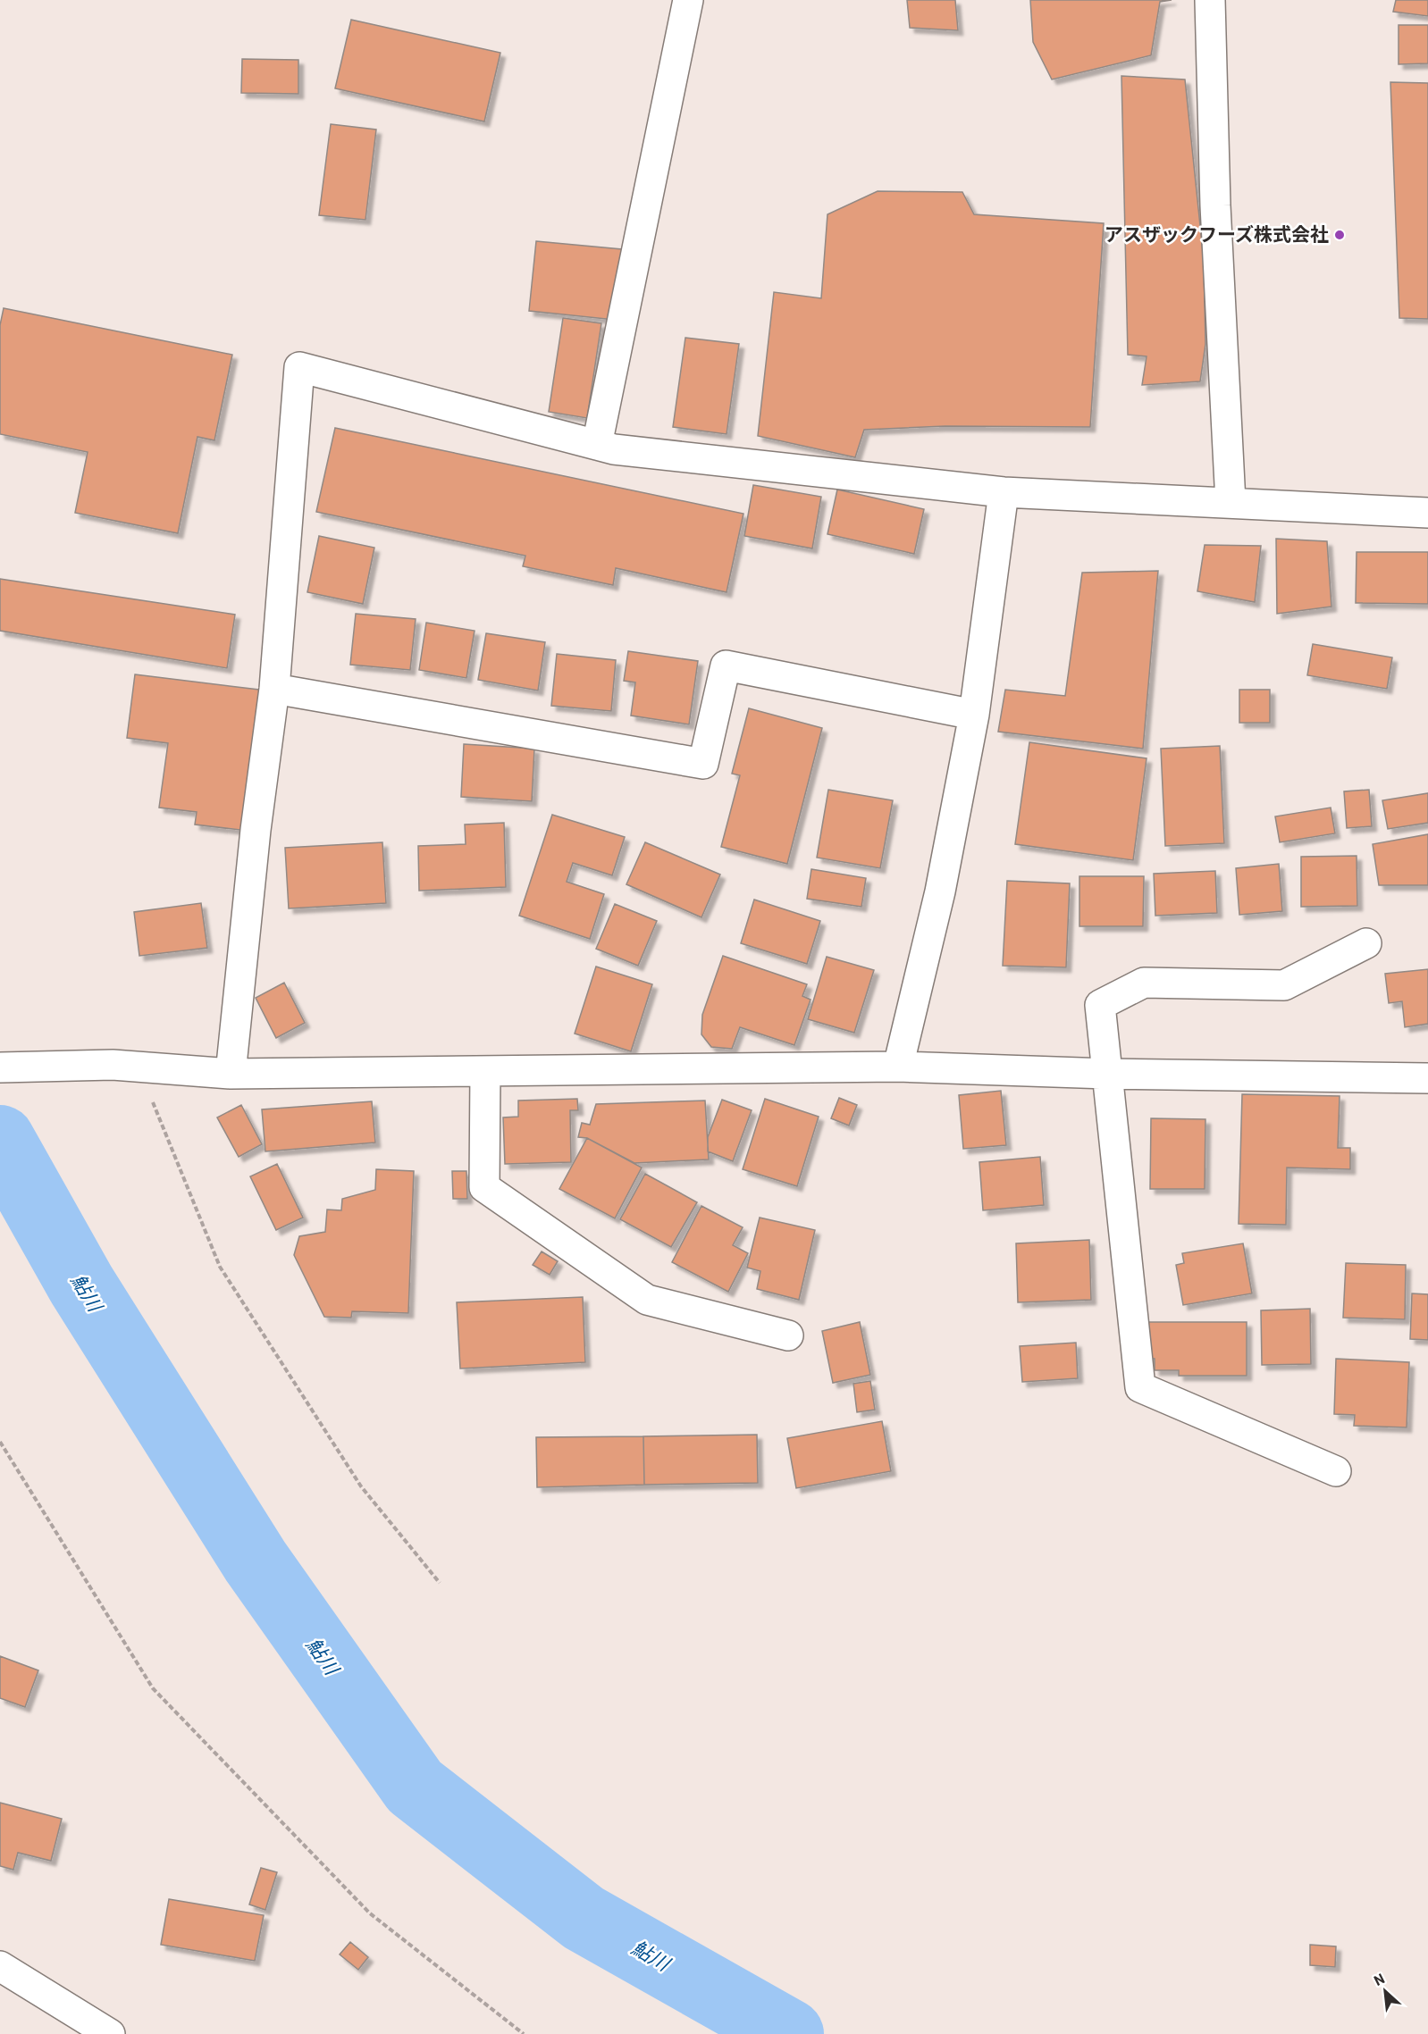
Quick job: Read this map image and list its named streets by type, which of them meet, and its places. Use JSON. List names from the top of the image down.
{
  "water": ["鮎川"],
  "places": ["アスザックフーズ株式会社"],
  "north": "top left"
}
